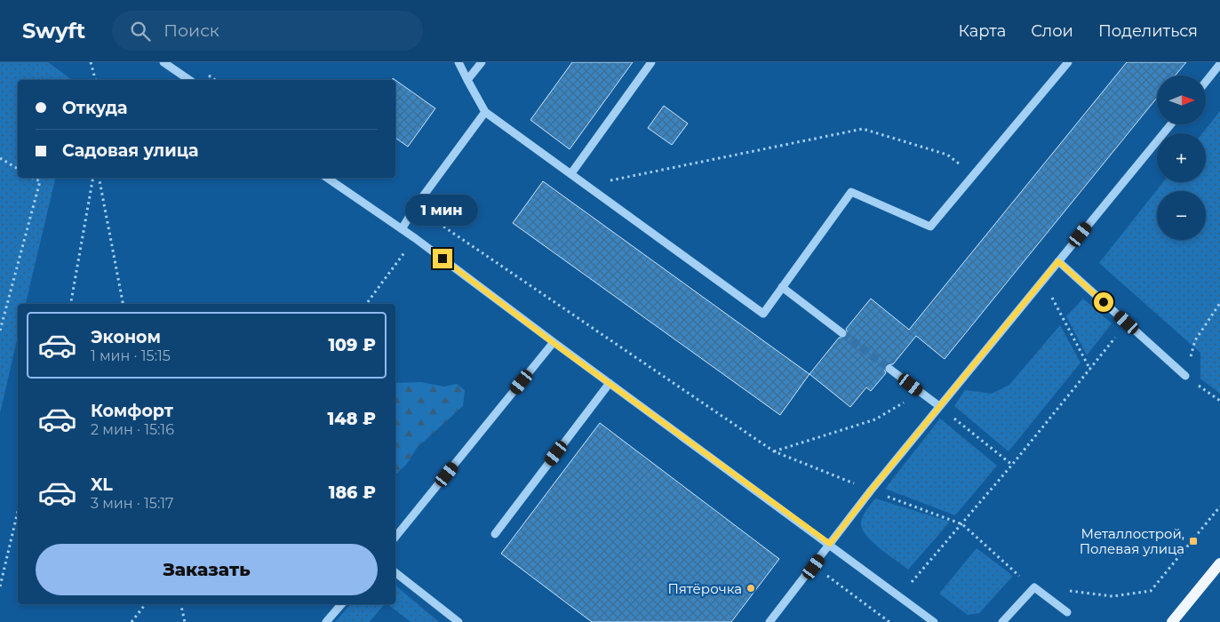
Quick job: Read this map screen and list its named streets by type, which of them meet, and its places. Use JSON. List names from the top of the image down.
{
  "places": {
    "transit": ["Металлострой, Полевая улица"],
    "other": ["Пятёрочка"]
  },
  "north": "right",
  "page": {
    "header": "Swyft",
    "search": "Поиск",
    "nav": ["Карта", "Слои", "Поделиться"],
    "map_buttons": ["+", "−"],
    "banner": ["Откуда", "Садовая улица"],
    "bubble": "1 мин",
    "list": [
      {
        "name": "Эконом",
        "note": "1 мин · 15:15",
        "value": "109 ₽"
      },
      {
        "name": "Комфорт",
        "note": "2 мин · 15:16",
        "value": "148 ₽"
      },
      {
        "name": "XL",
        "note": "3 мин · 15:17",
        "value": "186 ₽"
      }
    ],
    "buttons": "Заказать"
  }
}
